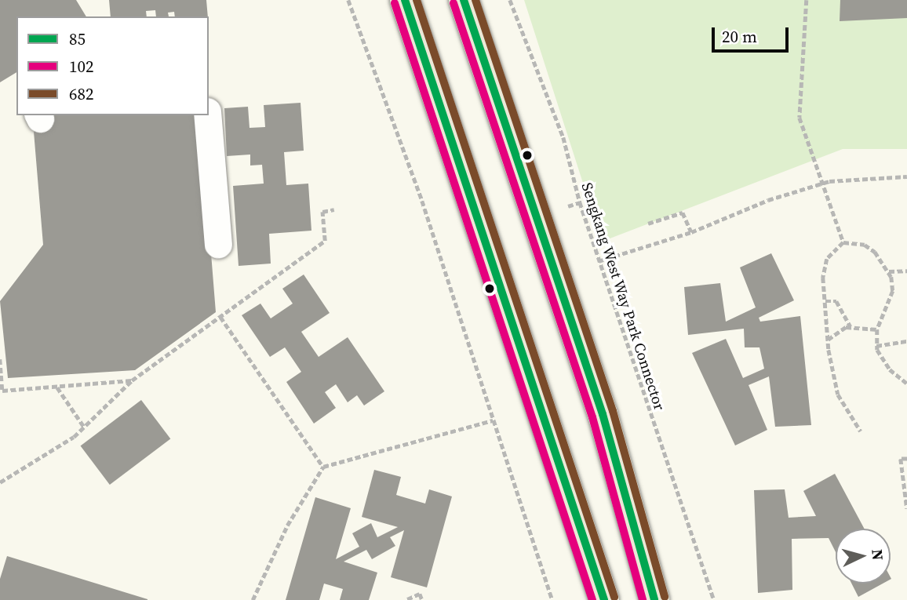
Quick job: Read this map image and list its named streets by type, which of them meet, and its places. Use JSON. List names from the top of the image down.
{
  "streets": {
    "path": ["Sengkang West Way Park Connector"]
  },
  "lines": ["transit line 85", "transit line 682", "transit line 102"],
  "legend": ["85", "102", "682"],
  "scale_bar": "20 m",
  "north": "right"
}
